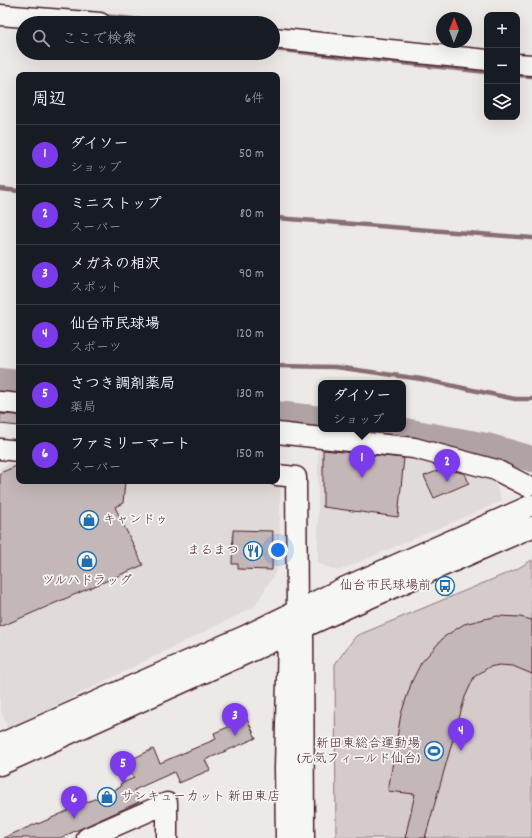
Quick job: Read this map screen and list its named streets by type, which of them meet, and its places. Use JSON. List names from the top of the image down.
{
  "places": {
    "shop": ["キャンドゥ", "ツルハドラッグ", "サンキューカット 新田東店"],
    "restaurant": ["まるまつ"],
    "bus stop": ["仙台市民球場前"],
    "sports": ["新田東総合運動場 (元気フィールド仙台)"]
  },
  "north": "top",
  "page": {
    "map_buttons": ["+", "−"],
    "search": "ここで検索",
    "heading": ["周辺", "6件"],
    "list": [
      {
        "mark": "1",
        "name": "ダイソー",
        "note": "ショップ",
        "value": "50 m"
      },
      {
        "mark": "2",
        "name": "ミニストップ",
        "note": "スーパー",
        "value": "80 m"
      },
      {
        "mark": "3",
        "name": "メガネの相沢",
        "note": "スポット",
        "value": "90 m"
      },
      {
        "mark": "4",
        "name": "仙台市民球場",
        "note": "スポーツ",
        "value": "120 m"
      },
      {
        "mark": "5",
        "name": "さつき調剤薬局",
        "note": "薬局",
        "value": "130 m"
      },
      {
        "mark": "6",
        "name": "ファミリーマート",
        "note": "スーパー",
        "value": "150 m"
      }
    ],
    "popup": ["ダイソー", "ショップ"],
    "pins": [
      "1",
      "2",
      "3",
      "4",
      "5",
      "6"
    ]
  }
}
